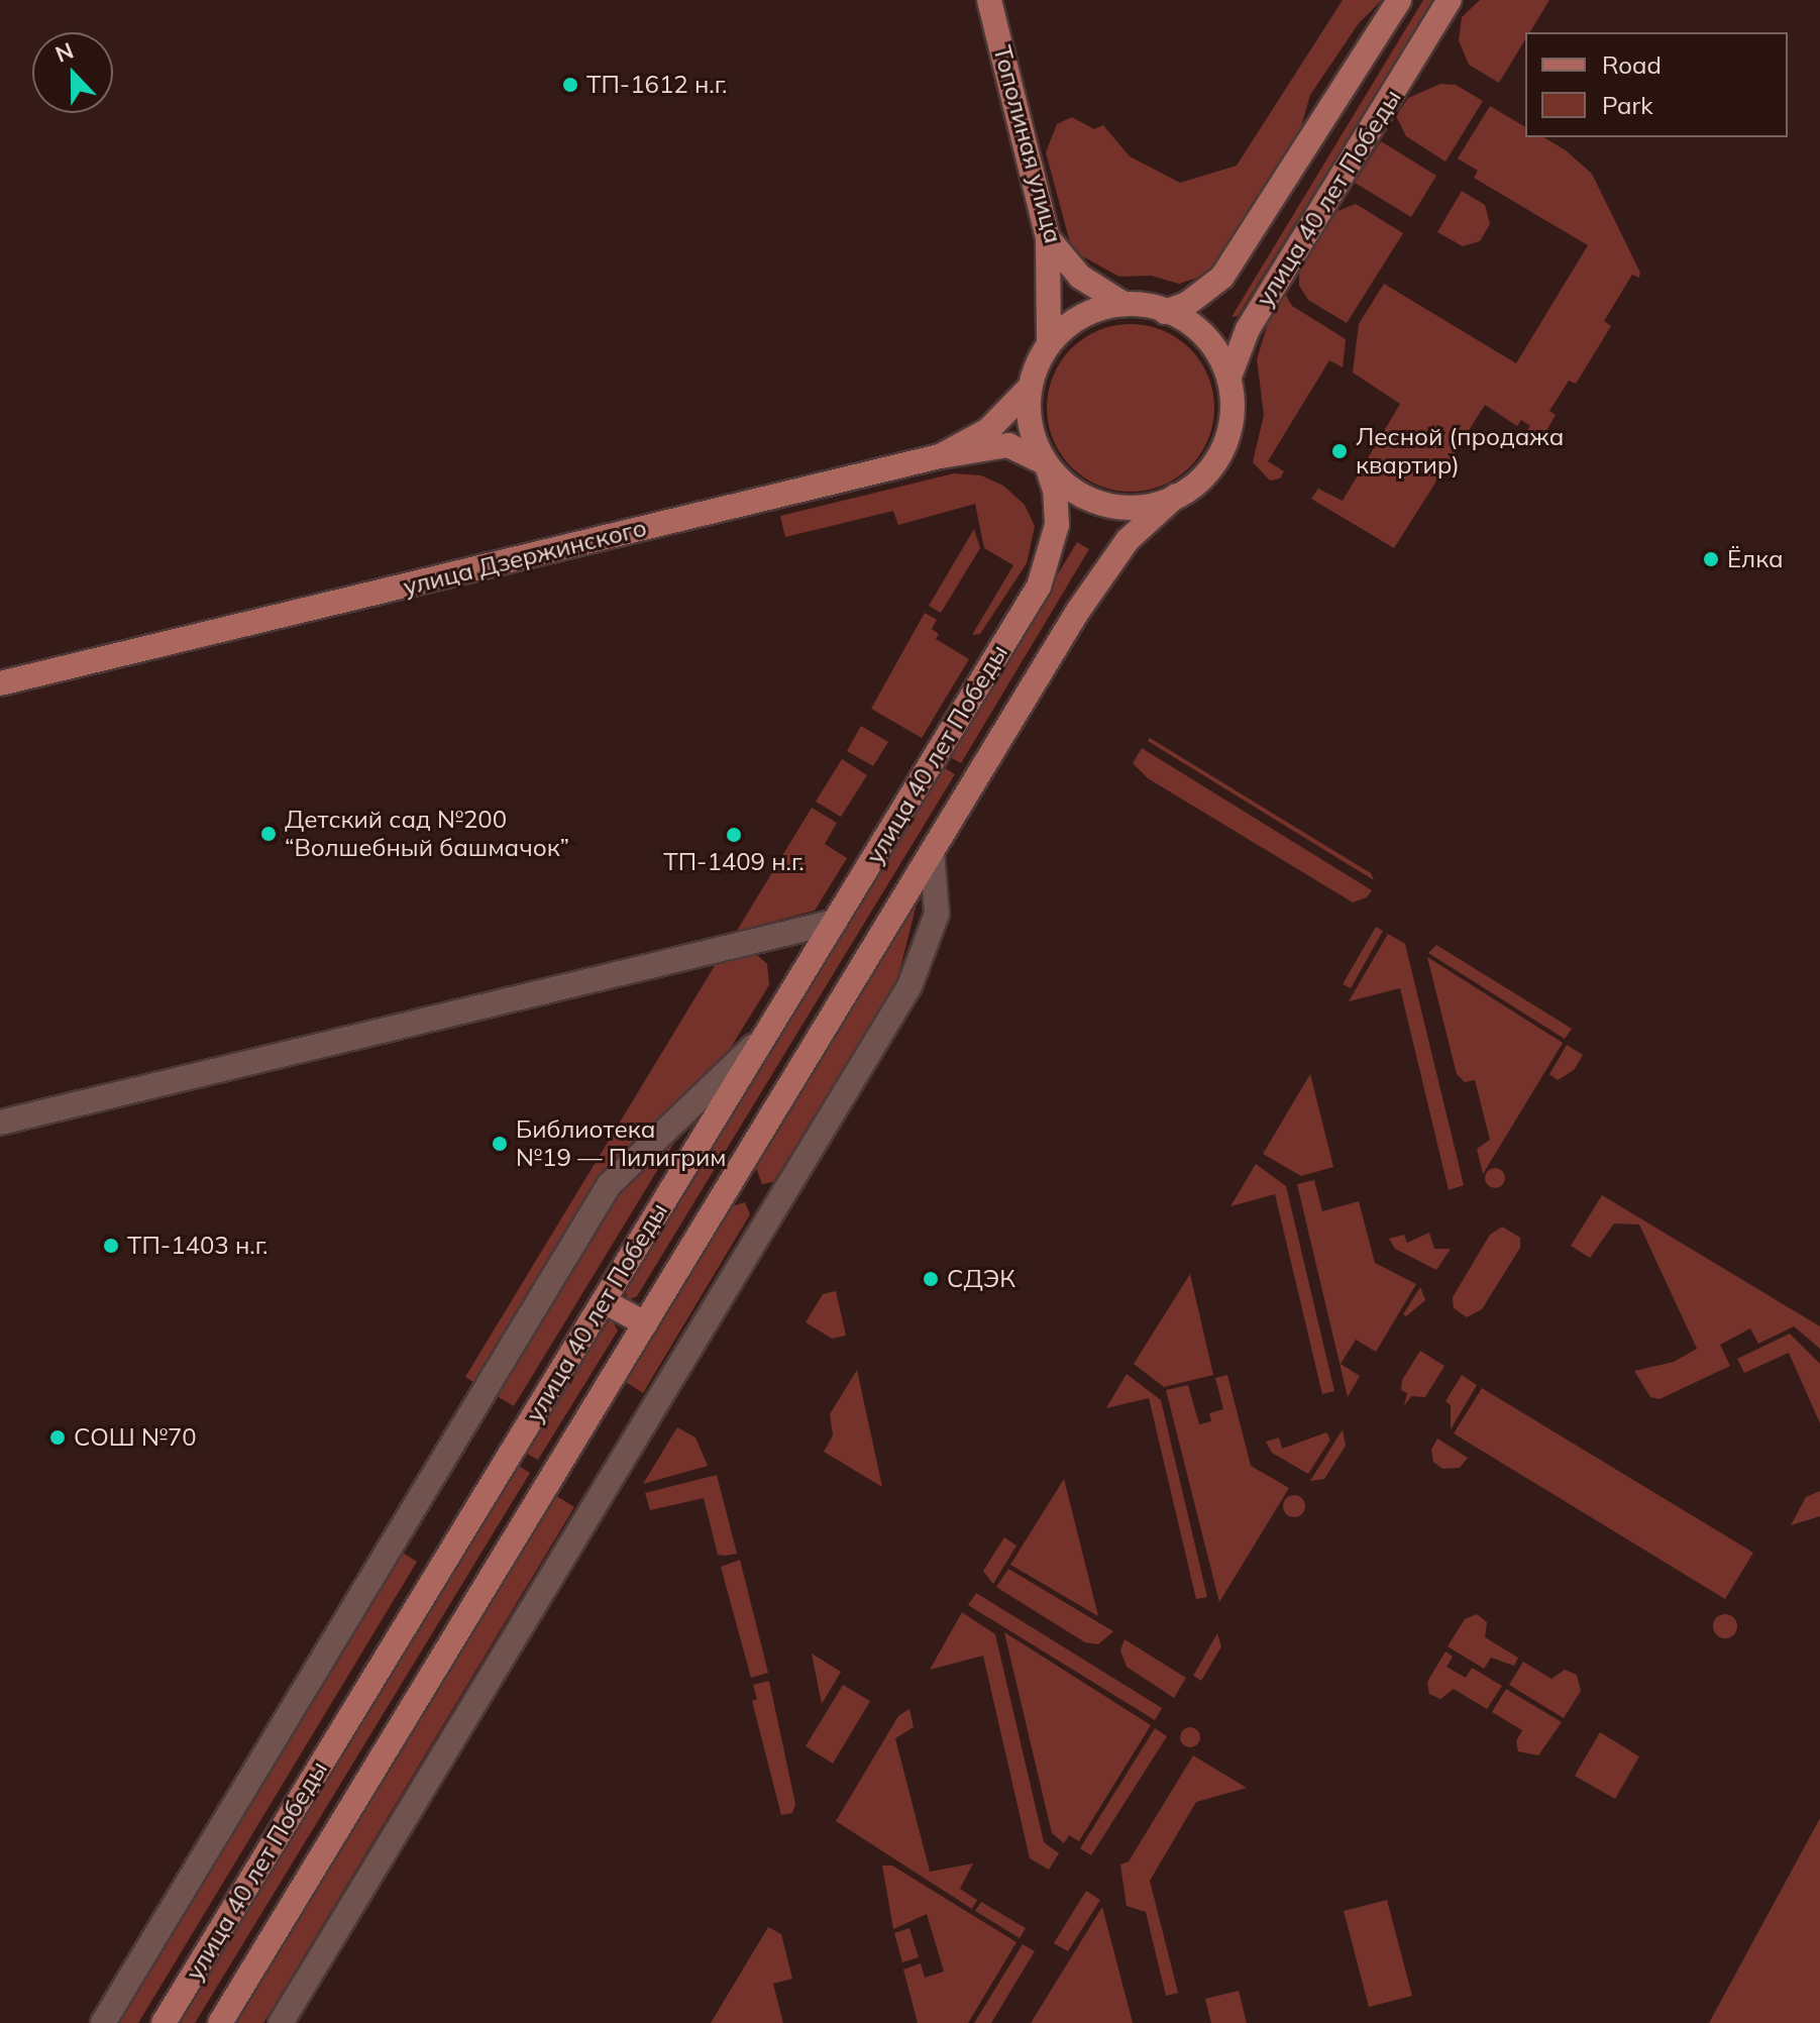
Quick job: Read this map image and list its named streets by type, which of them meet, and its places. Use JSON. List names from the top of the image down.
{
  "streets": {
    "main road": ["Тополиная улица", "улица 40 лет Победы", "улица Дзержинского"]
  },
  "crossings": [
    ["Тополиная улица", "улица 40 лет Победы"],
    ["Тополиная улица", "улица Дзержинского"],
    ["улица 40 лет Победы", "улица Дзержинского"]
  ],
  "places": [
    "ТП-1612 н.г.",
    "Лесной (продажа квартир)",
    "Ёлка",
    "Детский сад №200 “Волшебный башмачок”",
    "ТП-1409 н.г.",
    "Библиотека №19 — Пилигрим",
    "ТП-1403 н.г.",
    "СДЭК",
    "СОШ №70"
  ],
  "legend": ["Road", "Park"],
  "north": "top"
}
